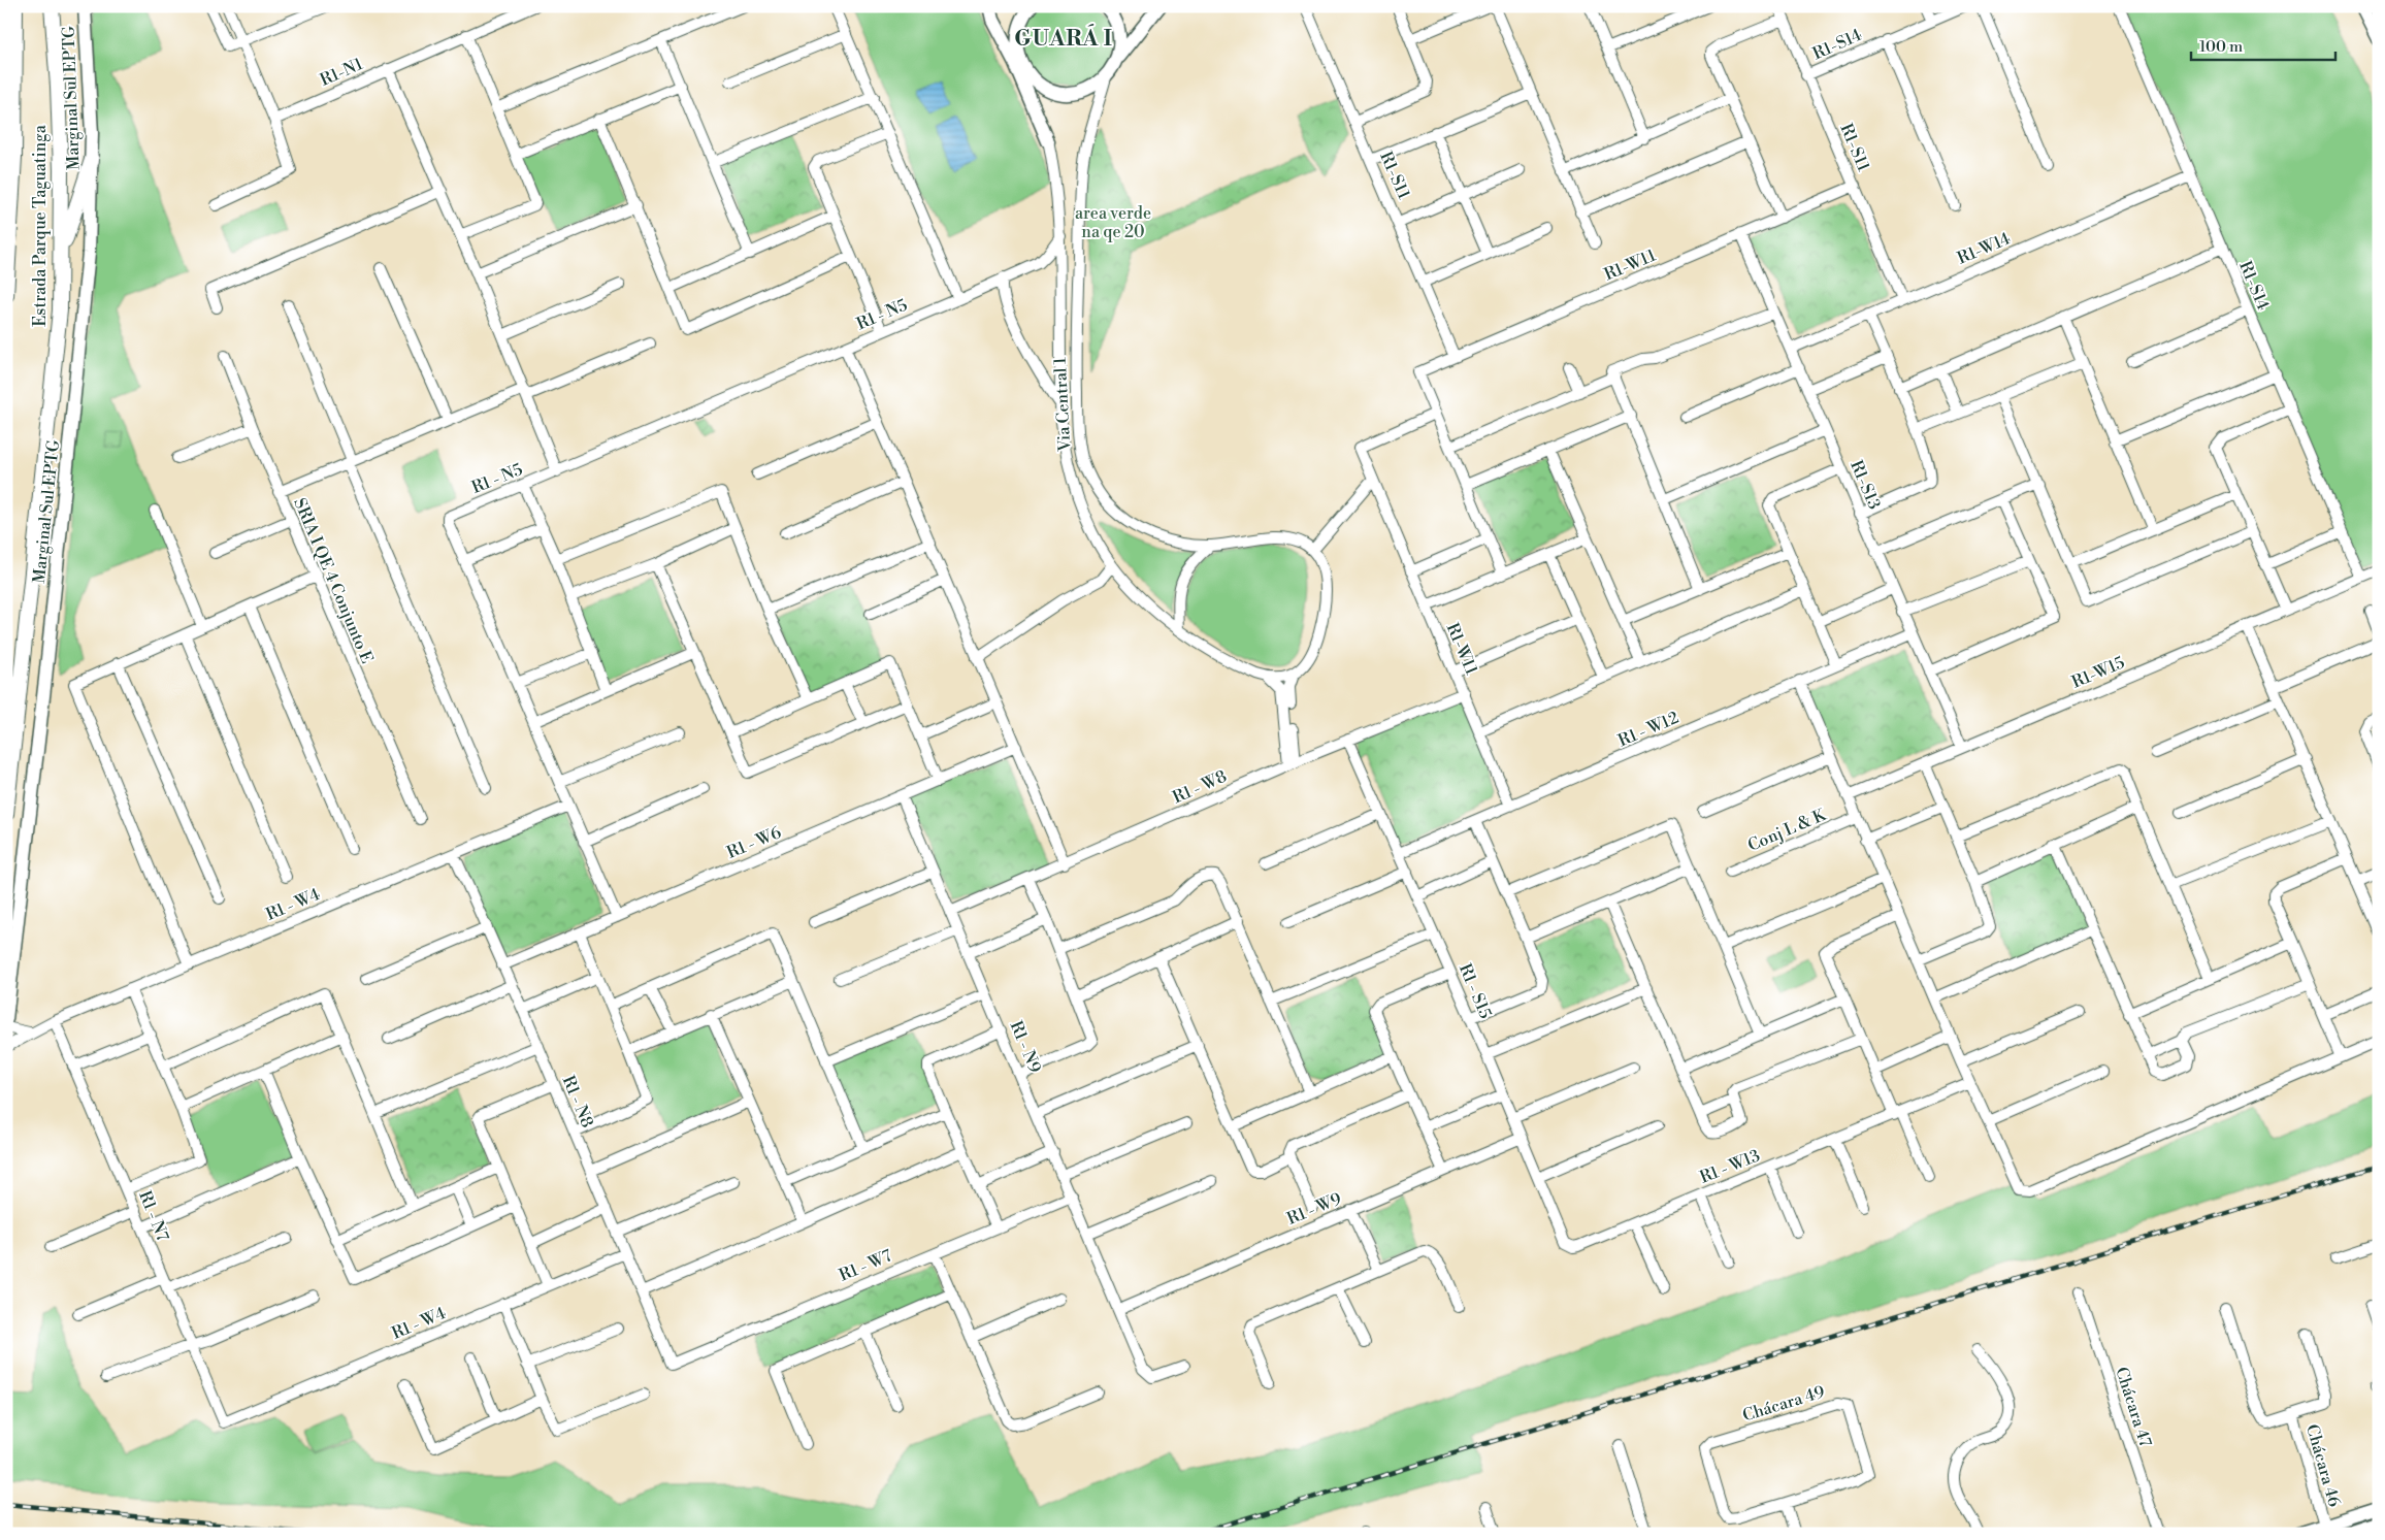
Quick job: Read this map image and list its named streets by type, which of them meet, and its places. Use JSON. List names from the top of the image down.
{
  "streets": {
    "highway": ["Estrada Parque Taguatinga"],
    "main road": ["Marginal Sul EPTG"],
    "street": [
      "R1-S14",
      "R1-N1",
      "R1-S11",
      "R1-W14",
      "R1-W11",
      "R1 - N5",
      "Via Central 1",
      "R1-S13",
      "SRIA I QE 4 Conjunto E",
      "R1-W15",
      "R1 - W12",
      "R1 - W8",
      "Conj L & K",
      "R1 - W6",
      "R1 - W4",
      "R1 - S15",
      "R1 - N9",
      "R1 - N8",
      "R1 - W13",
      "R1 - W9",
      "R1 - N7",
      "R1 - W7",
      "Chácara 49",
      "Chácara 47",
      "Chácara 46"
    ]
  },
  "crossings": [
    ["R1-S14", "R1-S11"],
    ["R1-S14", "R1-W14"],
    ["R1-S14", "R1-W15"],
    ["R1-S11", "R1-W14"],
    ["R1-S11", "R1-W11"],
    ["R1-W14", "R1-S13"],
    ["R1-W11", "R1-S13"],
    ["R1-W11", "R1 - W12"],
    ["R1-W11", "R1 - W8"],
    ["R1 - N5", "Via Central 1"],
    ["R1 - N5", "R1 - W6"],
    ["R1 - N5", "R1 - W4"],
    ["R1-S13", "R1-W15"],
    ["R1-S13", "R1 - W12"],
    ["R1 - W12", "R1 - S15"],
    ["R1 - W8", "R1 - S15"],
    ["R1 - W8", "R1 - N9"],
    ["R1 - W6", "R1 - N9"],
    ["R1 - W6", "R1 - N8"],
    ["R1 - W4", "R1 - N8"],
    ["R1 - W4", "R1 - N7"],
    ["R1 - S15", "R1 - W13"],
    ["R1 - S15", "R1 - W9"],
    ["R1 - N9", "R1 - W9"],
    ["R1 - N9", "R1 - W7"],
    ["R1 - N8", "R1 - W7"]
  ],
  "districts": ["GUARÁ I"],
  "parks": ["area verde na qe 20"],
  "scale_bar": "100 m"
}
